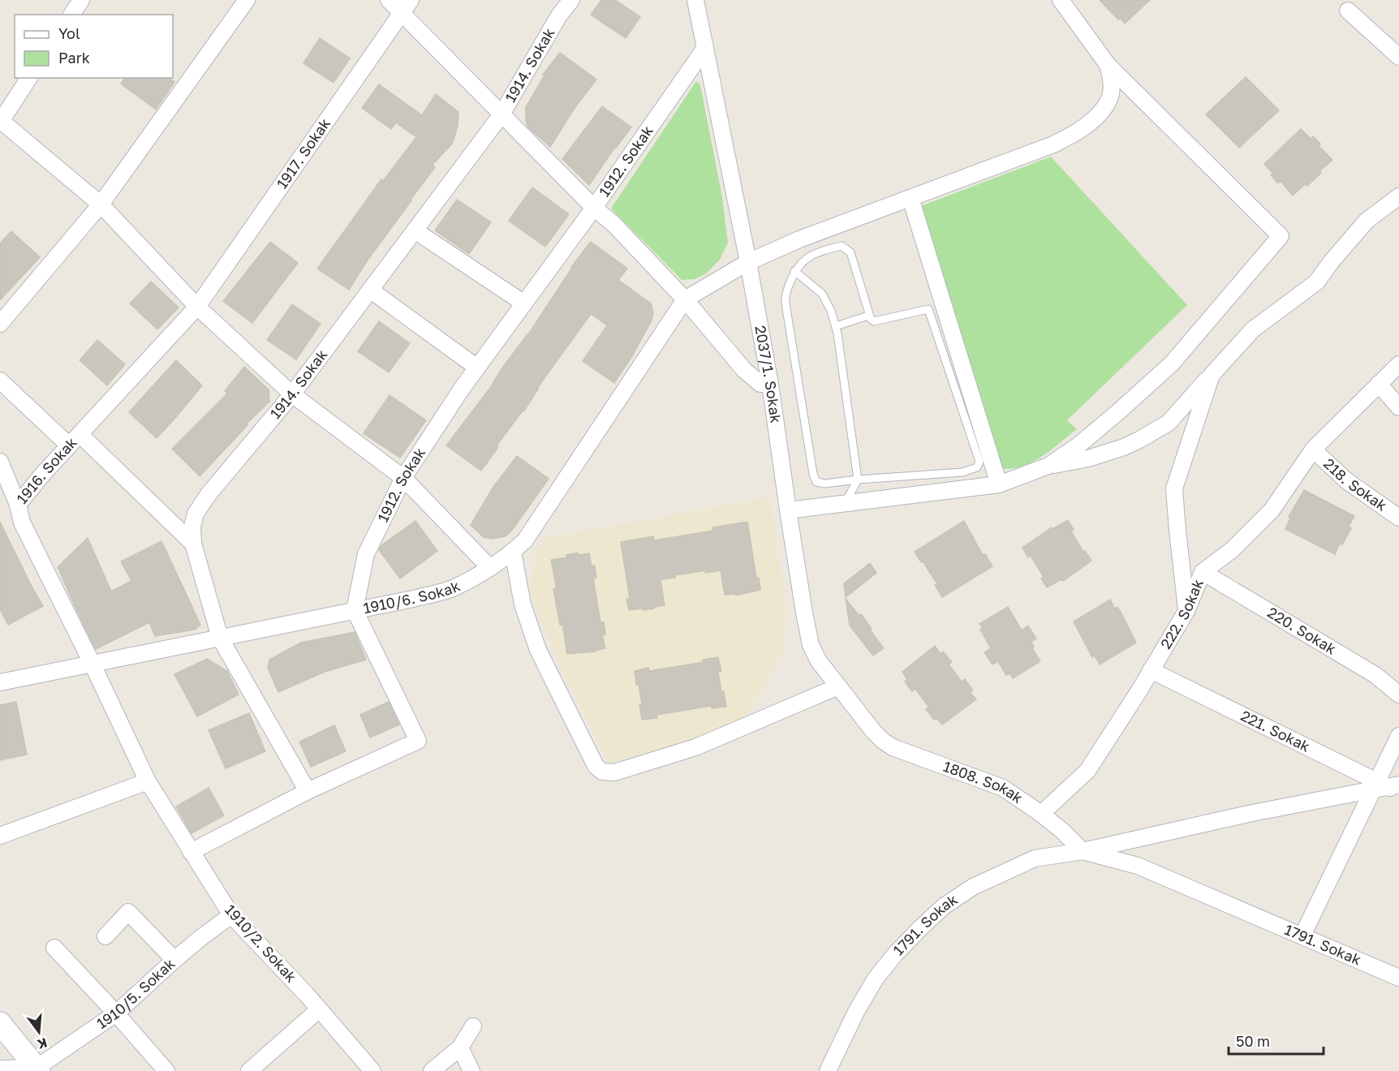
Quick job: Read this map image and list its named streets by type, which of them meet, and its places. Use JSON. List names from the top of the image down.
{
  "streets": {
    "street": [
      "1914. Sokak",
      "1917. Sokak",
      "1912. Sokak",
      "2037/1. Sokak",
      "1916. Sokak",
      "218. Sokak",
      "1910/6. Sokak",
      "222. Sokak",
      "220. Sokak",
      "221. Sokak",
      "1808. Sokak",
      "1791. Sokak",
      "1910/2. Sokak",
      "1910/5. Sokak"
    ]
  },
  "crossings": [
    ["1914. Sokak", "1910/6. Sokak"],
    ["1917. Sokak", "1916. Sokak"],
    ["1912. Sokak", "2037/1. Sokak"],
    ["1912. Sokak", "1910/6. Sokak"],
    ["2037/1. Sokak", "1808. Sokak"],
    ["1916. Sokak", "1910/6. Sokak"],
    ["1916. Sokak", "1910/2. Sokak"],
    ["218. Sokak", "222. Sokak"],
    ["1910/6. Sokak", "1910/2. Sokak"],
    ["222. Sokak", "220. Sokak"],
    ["222. Sokak", "221. Sokak"],
    ["222. Sokak", "1808. Sokak"],
    ["221. Sokak", "1791. Sokak"],
    ["1808. Sokak", "1791. Sokak"],
    ["1910/2. Sokak", "1910/5. Sokak"]
  ],
  "legend": ["Yol", "Park"],
  "scale_bar": "50 m",
  "north": "bottom"
}
